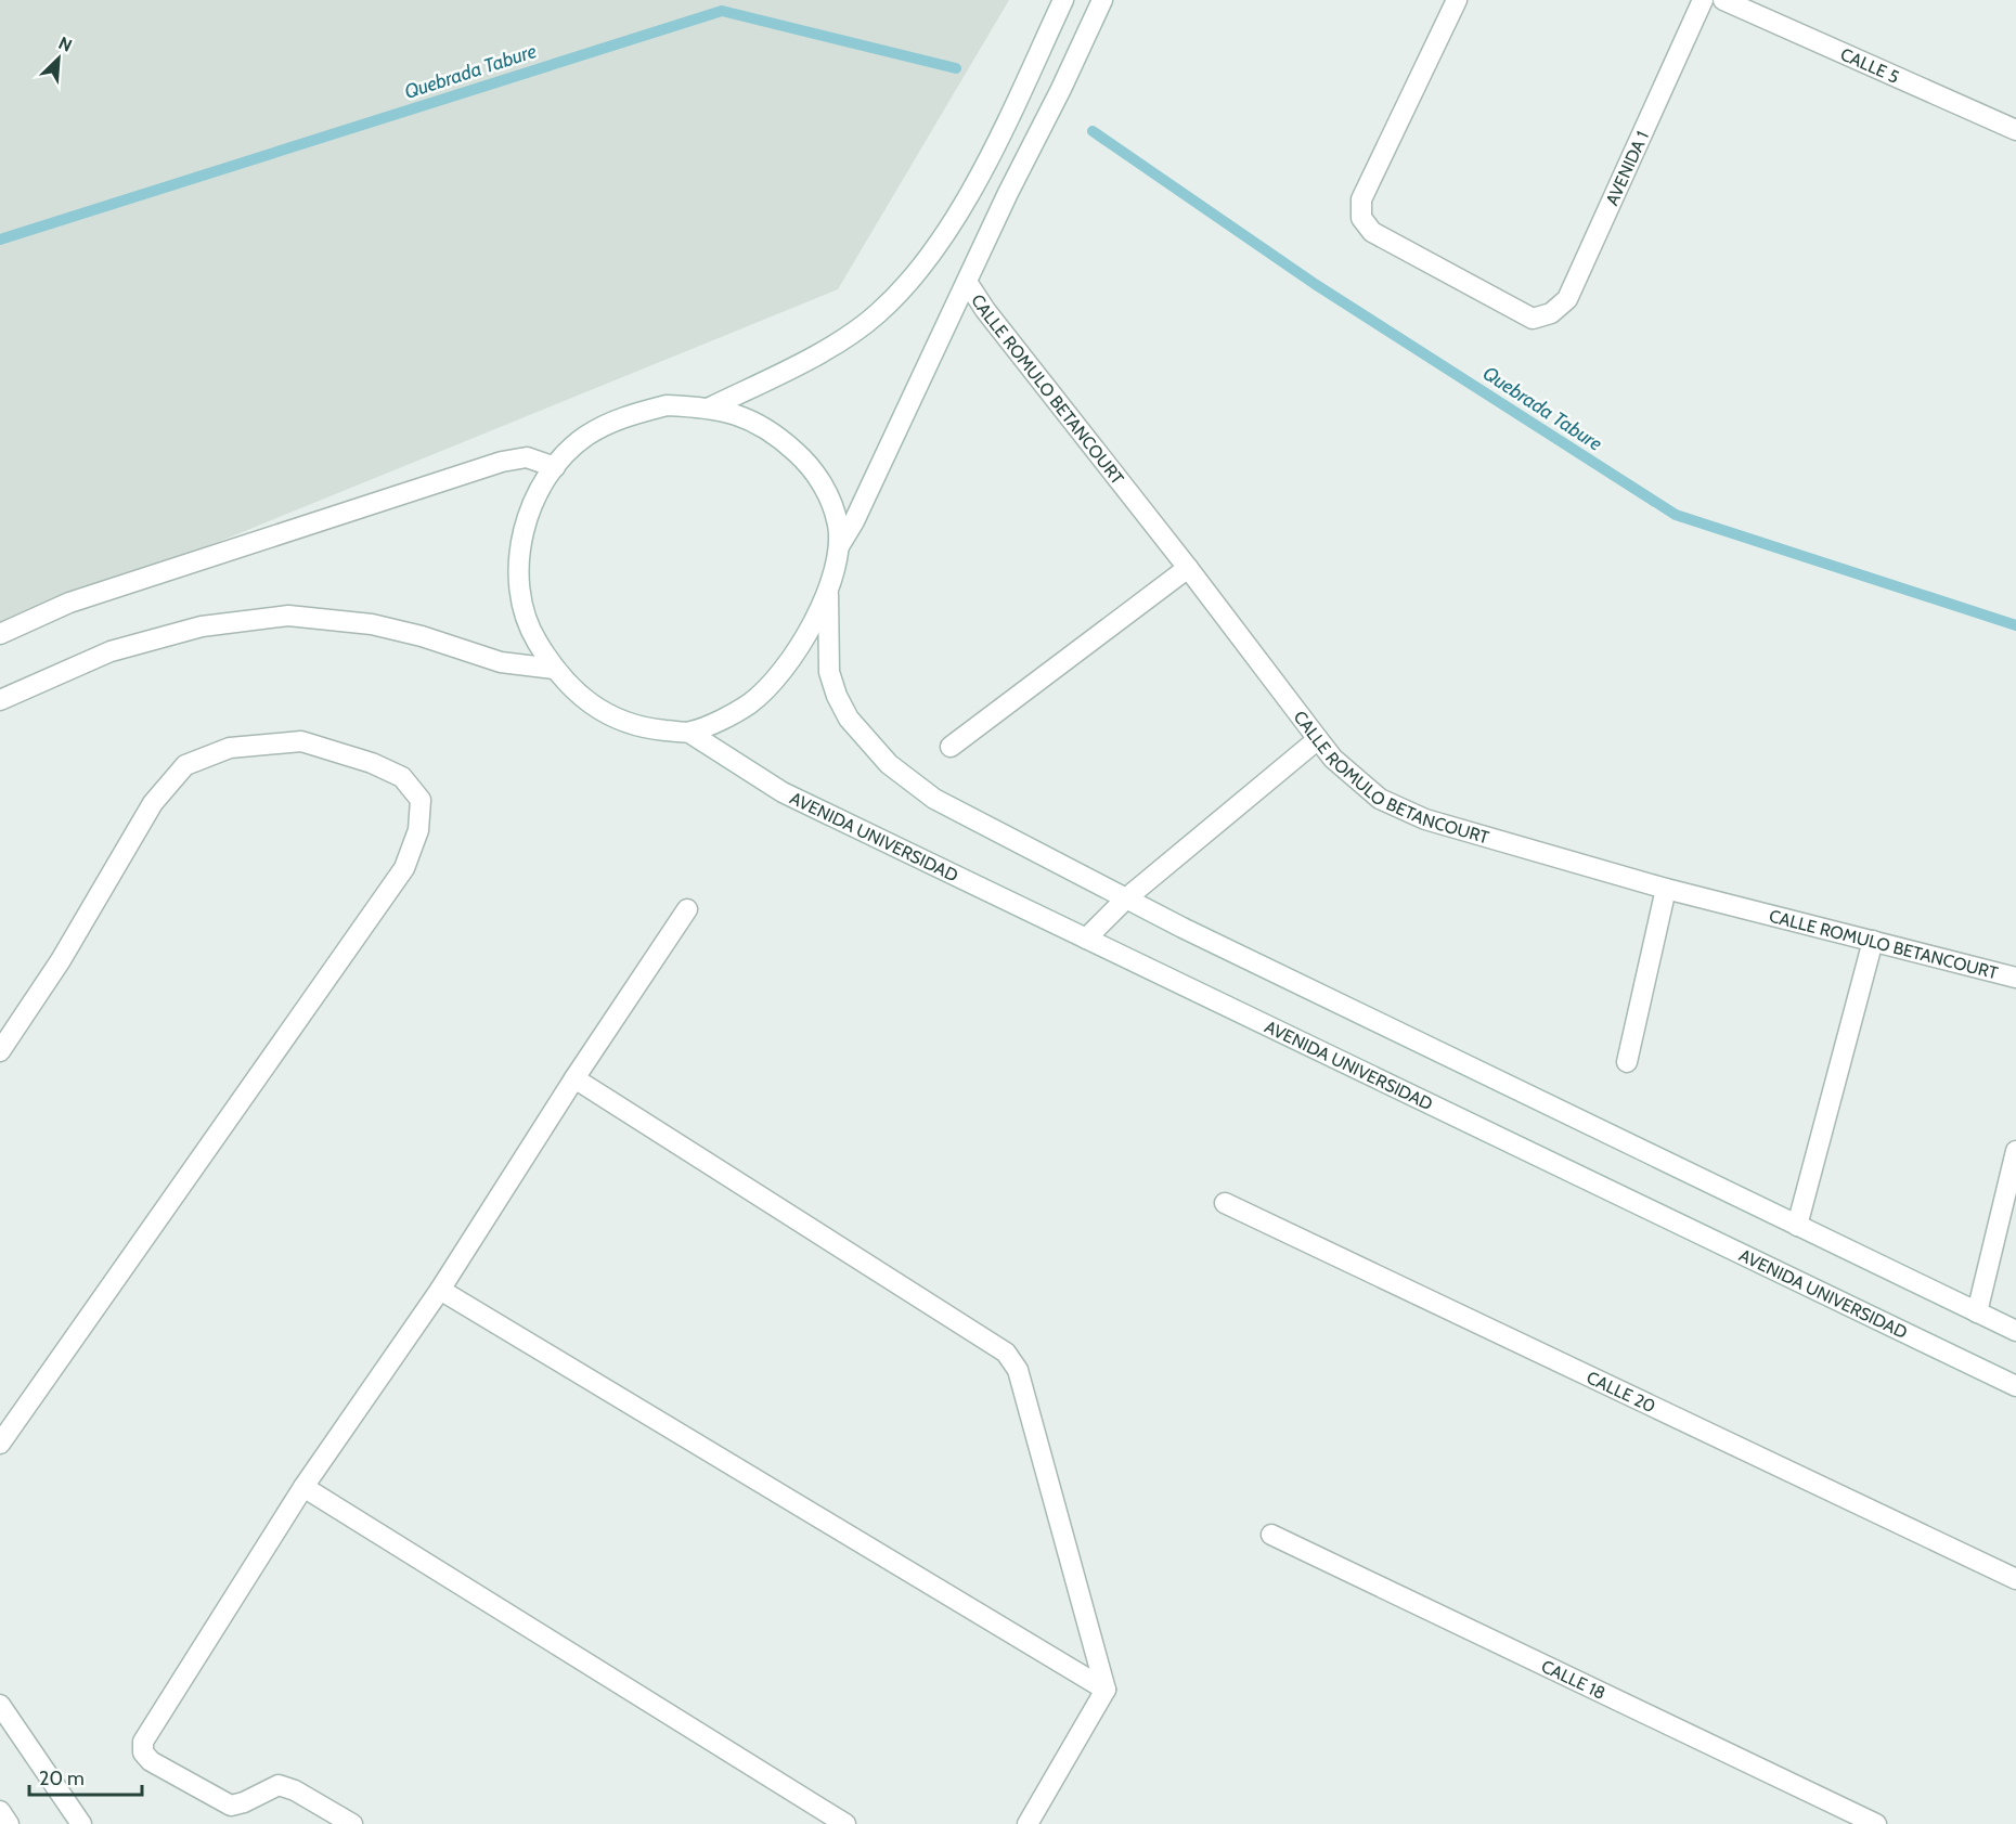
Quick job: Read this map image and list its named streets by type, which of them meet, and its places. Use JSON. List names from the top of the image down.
{
  "streets": {
    "street": [
      "CALLE 5",
      "AVENIDA 1",
      "CALLE ROMULO BETANCOURT",
      "AVENIDA UNIVERSIDAD",
      "CALLE 20",
      "CALLE 18"
    ]
  },
  "water": ["Quebrada Tabure"],
  "scale_bar": "20 m",
  "north": "top right"
}
